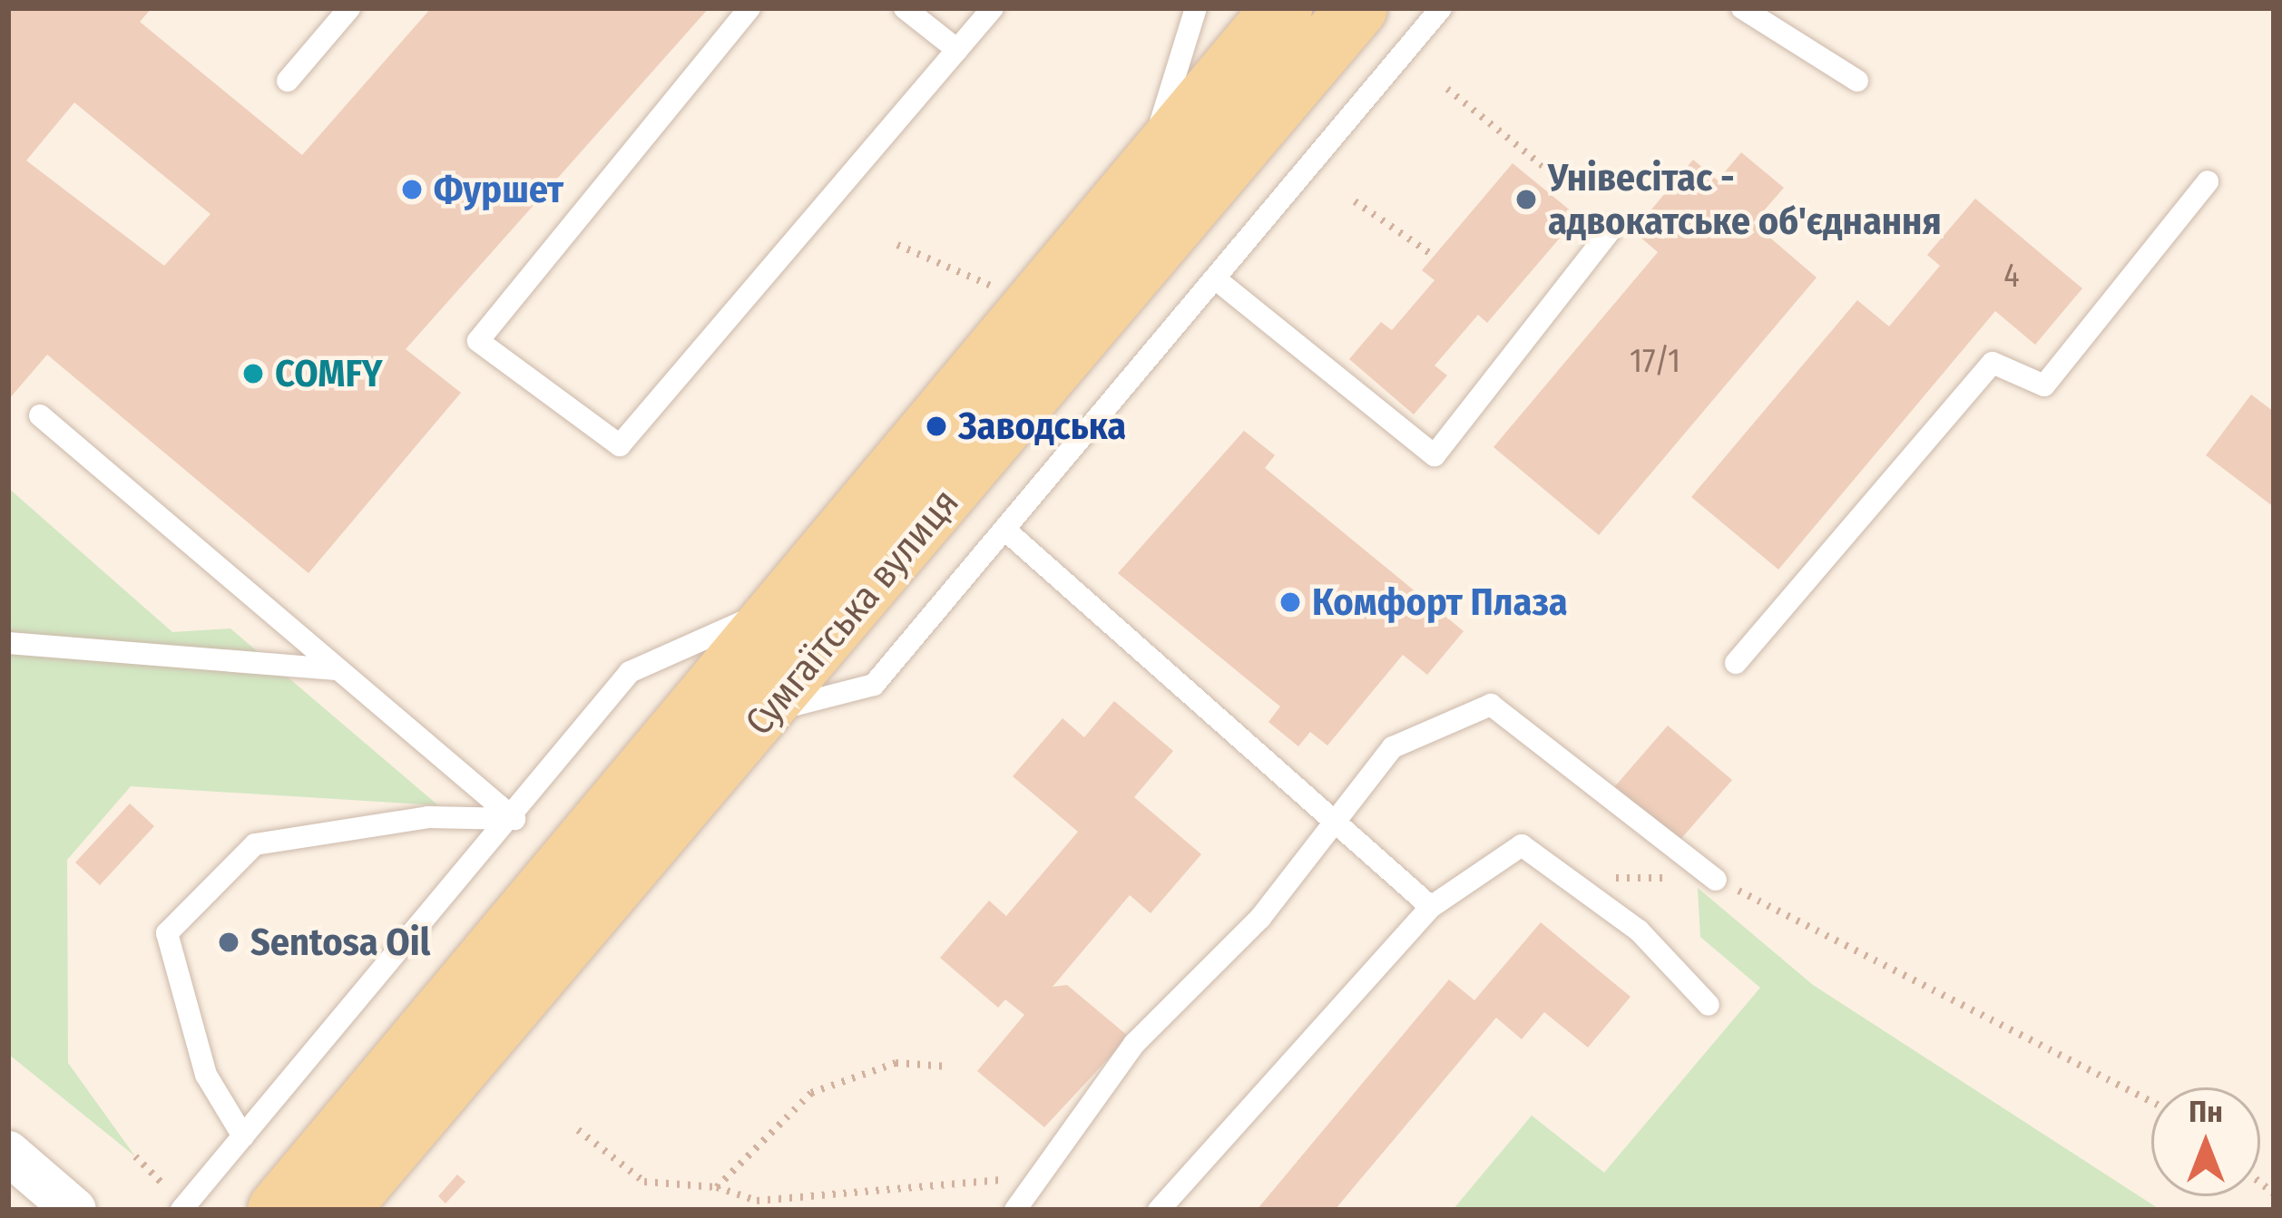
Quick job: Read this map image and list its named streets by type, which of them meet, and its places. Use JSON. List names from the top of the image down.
{
  "streets": {
    "main road": ["Сумгаїтська вулиця"]
  },
  "places": [
    "Фуршет",
    "Унівесітас - адвокатське об'єднання",
    "COMFY",
    "Заводська",
    "Комфорт Плаза",
    "Sentosa Oil"
  ],
  "house_numbers": ["4", "17/1"],
  "north": "top"
}
